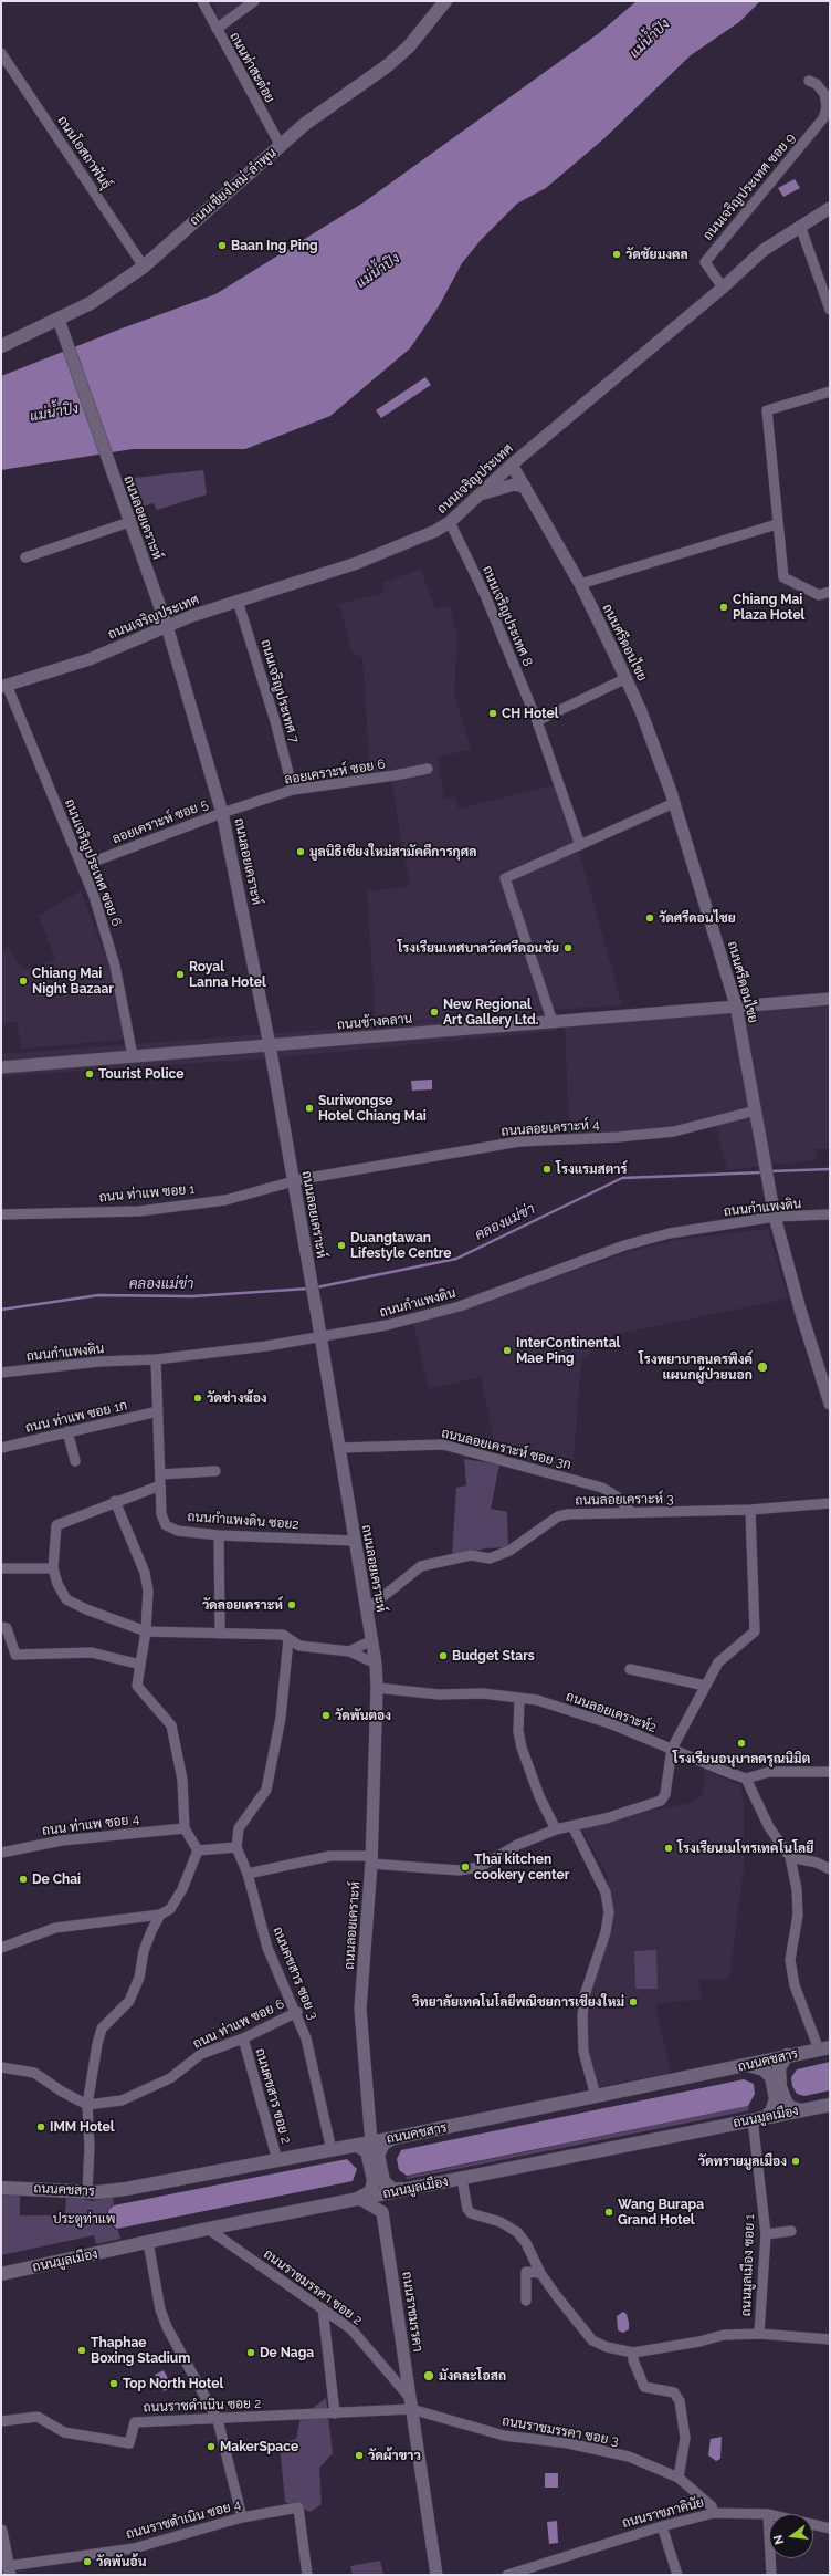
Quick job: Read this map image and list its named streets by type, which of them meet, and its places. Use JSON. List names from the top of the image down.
{
  "streets": {
    "main road": ["ถนนเชียงใหม่-ลำพูน", "ถนนคชสาร", "ถนนมูลเมือง"],
    "street": [
      "ถนนท่าสะต๋อย",
      "ถนนโอสถาพันธุ์",
      "ถนนเจริญประเทศ ซอย 9",
      "ถนนเจริญประเทศ",
      "ถนนลอยเคราะห์",
      "ถนนเจริญประเทศ 8",
      "ถนนศรีดอนไชย",
      "ถนนเจริญประเทศ 7",
      "ลอยเคราะห์ ซอย 6",
      "ลอยเคราะห์ ซอย 5",
      "ถนนเจริญประเทศ ซอย 6",
      "ถนนช้างคลาน",
      "ถนนลอยเคราะห์ 4",
      "ถนน ท่าแพ ซอย 1",
      "ถนนกำแพงดิน",
      "ถนน ท่าแพ ซอย 1ก",
      "ถนนลอยเคราะห์ ซอย 3ก",
      "ถนนลอยเคราะห์ 3",
      "ถนนกำแพงดิน ซอย2",
      "ถนนลอยเคราะห์2",
      "ถนน ท่าแพ ซอย 4",
      "ถนนคชสาร ซอย 3",
      "ถนน ท่าแพ ซอย 6",
      "ถนนคชสาร ซอย 2",
      "ถนนมูลเมือง ซอย 1",
      "ถนนราชมรรคา ซอย 2",
      "ถนนราชมรรคา",
      "ถนนราชดำเนิน ซอย 2",
      "ถนนราชมรรคา ซอย 3",
      "ถนนราชภาคินัย",
      "ถนนราชดำเนิน ซอย 4"
    ]
  },
  "crossings": [
    ["ถนนท่าสะต๋อย", "ถนนเชียงใหม่-ลำพูน"],
    ["ถนนโอสถาพันธุ์", "ถนนเชียงใหม่-ลำพูน"],
    ["ถนนเชียงใหม่-ลำพูน", "ถนนลอยเคราะห์"],
    ["ถนนเจริญประเทศ ซอย 9", "ถนนเจริญประเทศ"],
    ["ถนนเจริญประเทศ", "ถนนลอยเคราะห์"],
    ["ถนนเจริญประเทศ", "ถนนเจริญประเทศ 8"],
    ["ถนนเจริญประเทศ", "ถนนศรีดอนไชย"],
    ["ถนนเจริญประเทศ", "ถนนเจริญประเทศ 7"],
    ["ถนนเจริญประเทศ", "ถนนเจริญประเทศ ซอย 6"],
    ["ถนนลอยเคราะห์", "ลอยเคราะห์ ซอย 6"],
    ["ถนนลอยเคราะห์", "ลอยเคราะห์ ซอย 5"],
    ["ถนนลอยเคราะห์", "ถนนช้างคลาน"],
    ["ถนนลอยเคราะห์", "ถนนลอยเคราะห์ 4"],
    ["ถนนลอยเคราะห์", "ถนน ท่าแพ ซอย 1"],
    ["ถนนลอยเคราะห์", "ถนนกำแพงดิน"],
    ["ถนนลอยเคราะห์", "ถนนลอยเคราะห์ ซอย 3ก"],
    ["ถนนลอยเคราะห์", "ถนนลอยเคราะห์ 3"],
    ["ถนนลอยเคราะห์", "ถนนกำแพงดิน ซอย2"],
    ["ถนนลอยเคราะห์", "ถนนลอยเคราะห์2"],
    ["ถนนลอยเคราะห์", "ถนนคชสาร"],
    ["ถนนศรีดอนไชย", "ถนนช้างคลาน"],
    ["ถนนศรีดอนไชย", "ถนนลอยเคราะห์ 4"],
    ["ถนนศรีดอนไชย", "ถนนกำแพงดิน"],
    ["ถนนเจริญประเทศ 7", "ลอยเคราะห์ ซอย 6"],
    ["ลอยเคราะห์ ซอย 6", "ลอยเคราะห์ ซอย 5"],
    ["ลอยเคราะห์ ซอย 5", "ถนนเจริญประเทศ ซอย 6"],
    ["ถนนเจริญประเทศ ซอย 6", "ถนนช้างคลาน"],
    ["ถนนลอยเคราะห์ 4", "ถนน ท่าแพ ซอย 1"],
    ["ถนนกำแพงดิน", "ถนนกำแพงดิน ซอย2"],
    ["ถนน ท่าแพ ซอย 1ก", "ถนนกำแพงดิน ซอย2"],
    ["ถนนลอยเคราะห์ ซอย 3ก", "ถนนลอยเคราะห์ 3"],
    ["ถนนคชสาร ซอย 3", "ถนน ท่าแพ ซอย 6"],
    ["ถนนคชสาร ซอย 3", "ถนนคชสาร"],
    ["ถนน ท่าแพ ซอย 6", "ถนนคชสาร ซอย 2"],
    ["ถนนคชสาร", "ถนนคชสาร ซอย 2"],
    ["ถนนมูลเมือง", "ถนนมูลเมือง ซอย 1"],
    ["ถนนมูลเมือง", "ถนนราชมรรคา ซอย 2"],
    ["ถนนมูลเมือง", "ถนนราชมรรคา"],
    ["ถนนราชมรรคา ซอย 2", "ถนนราชมรรคา"],
    ["ถนนราชมรรคา ซอย 2", "ถนนราชมรรคา ซอย 3"],
    ["ถนนราชมรรคา", "ถนนราชมรรคา ซอย 3"],
    ["ถนนราชดำเนิน ซอย 2", "ถนนราชมรรคา ซอย 3"],
    ["ถนนราชมรรคา ซอย 3", "ถนนราชภาคินัย"]
  ],
  "water": ["แม่น้ำปิง", "คลองแม่ข่า"],
  "parks": ["ประตูท่าแพ"],
  "places": [
    "Baan Ing Ping",
    "วัดชัยมงคล",
    "Chiang Mai Plaza Hotel",
    "CH Hotel",
    "มูลนิธิเชียงใหม่สามัคคีการกุศล",
    "วัดศรีดอนไชย",
    "โรงเรียนเทศบาลวัดศรีดอนชัย",
    "Royal Lanna Hotel",
    "Chiang Mai Night Bazaar",
    "New Regional Art Gallery Ltd.",
    "Tourist Police",
    "Suriwongse Hotel Chiang Mai",
    "โรงแรมสตาร์",
    "Duangtawan Lifestyle Centre",
    "InterContinental Mae Ping",
    "โรงพยาบาลนครพิงค์ แผนกผู้ป่วยนอก",
    "วัดช่างฆ้อง",
    "วัดลอยเคราะห์",
    "Budget Stars",
    "วัดพันตอง",
    "โรงเรียนอนุบาลดรุณนิมิต",
    "โรงเรียนเมโทรเทคโนโลยี",
    "Thaï kitchen cookery center",
    "De Chai",
    "วิทยาลัยเทคโนโลยีพณิชยการเชียงใหม่",
    "IMM Hotel",
    "วัดทรายมูลเมือง",
    "Wang Burapa Grand Hotel",
    "Thaphae Boxing Stadium",
    "De Naga",
    "มังคละโอสถ",
    "Top North Hotel",
    "MakerSpace",
    "วัดผ้าขาว",
    "วัดพันอ้น"
  ],
  "north": "left"
}
